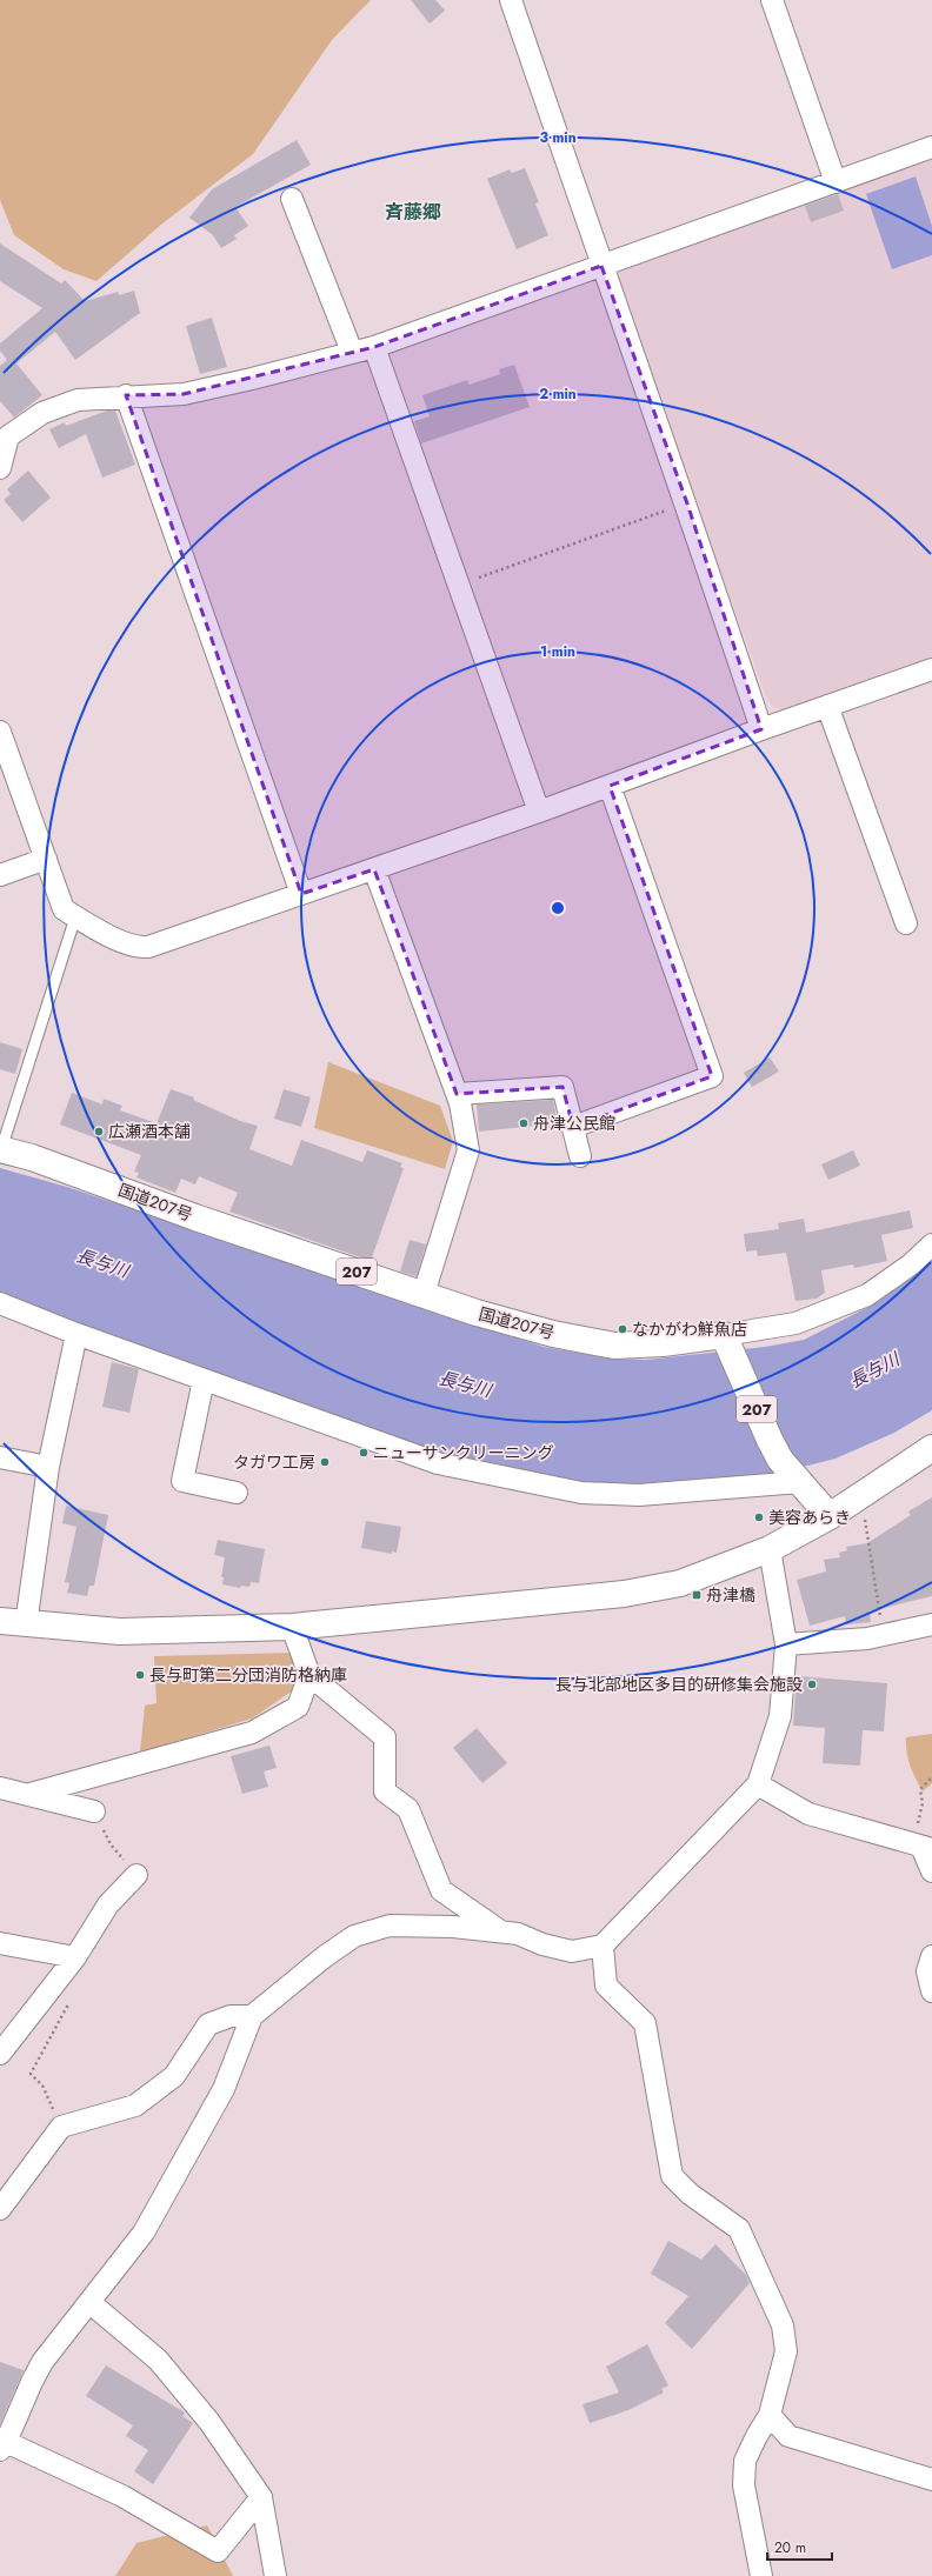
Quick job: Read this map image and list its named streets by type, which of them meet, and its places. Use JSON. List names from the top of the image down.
{
  "streets": {
    "main road": ["国道207号", "207"]
  },
  "crossings": [
    ["国道207号", "207"]
  ],
  "districts": ["斉藤郷"],
  "water": ["長与川"],
  "places": {
    "other": [
      "舟津公民館",
      "広瀬酒本舗",
      "なかがわ鮮魚店",
      "ニューサンクリーニング",
      "タガワ工房",
      "美容あらき",
      "長与町第二分団消防格納庫",
      "長与北部地区多目的研修集会施設"
    ],
    "transit": ["舟津橋"]
  },
  "scale_bar": "20 m",
  "rings": ["3 min", "2 min", "1 min"]
}
